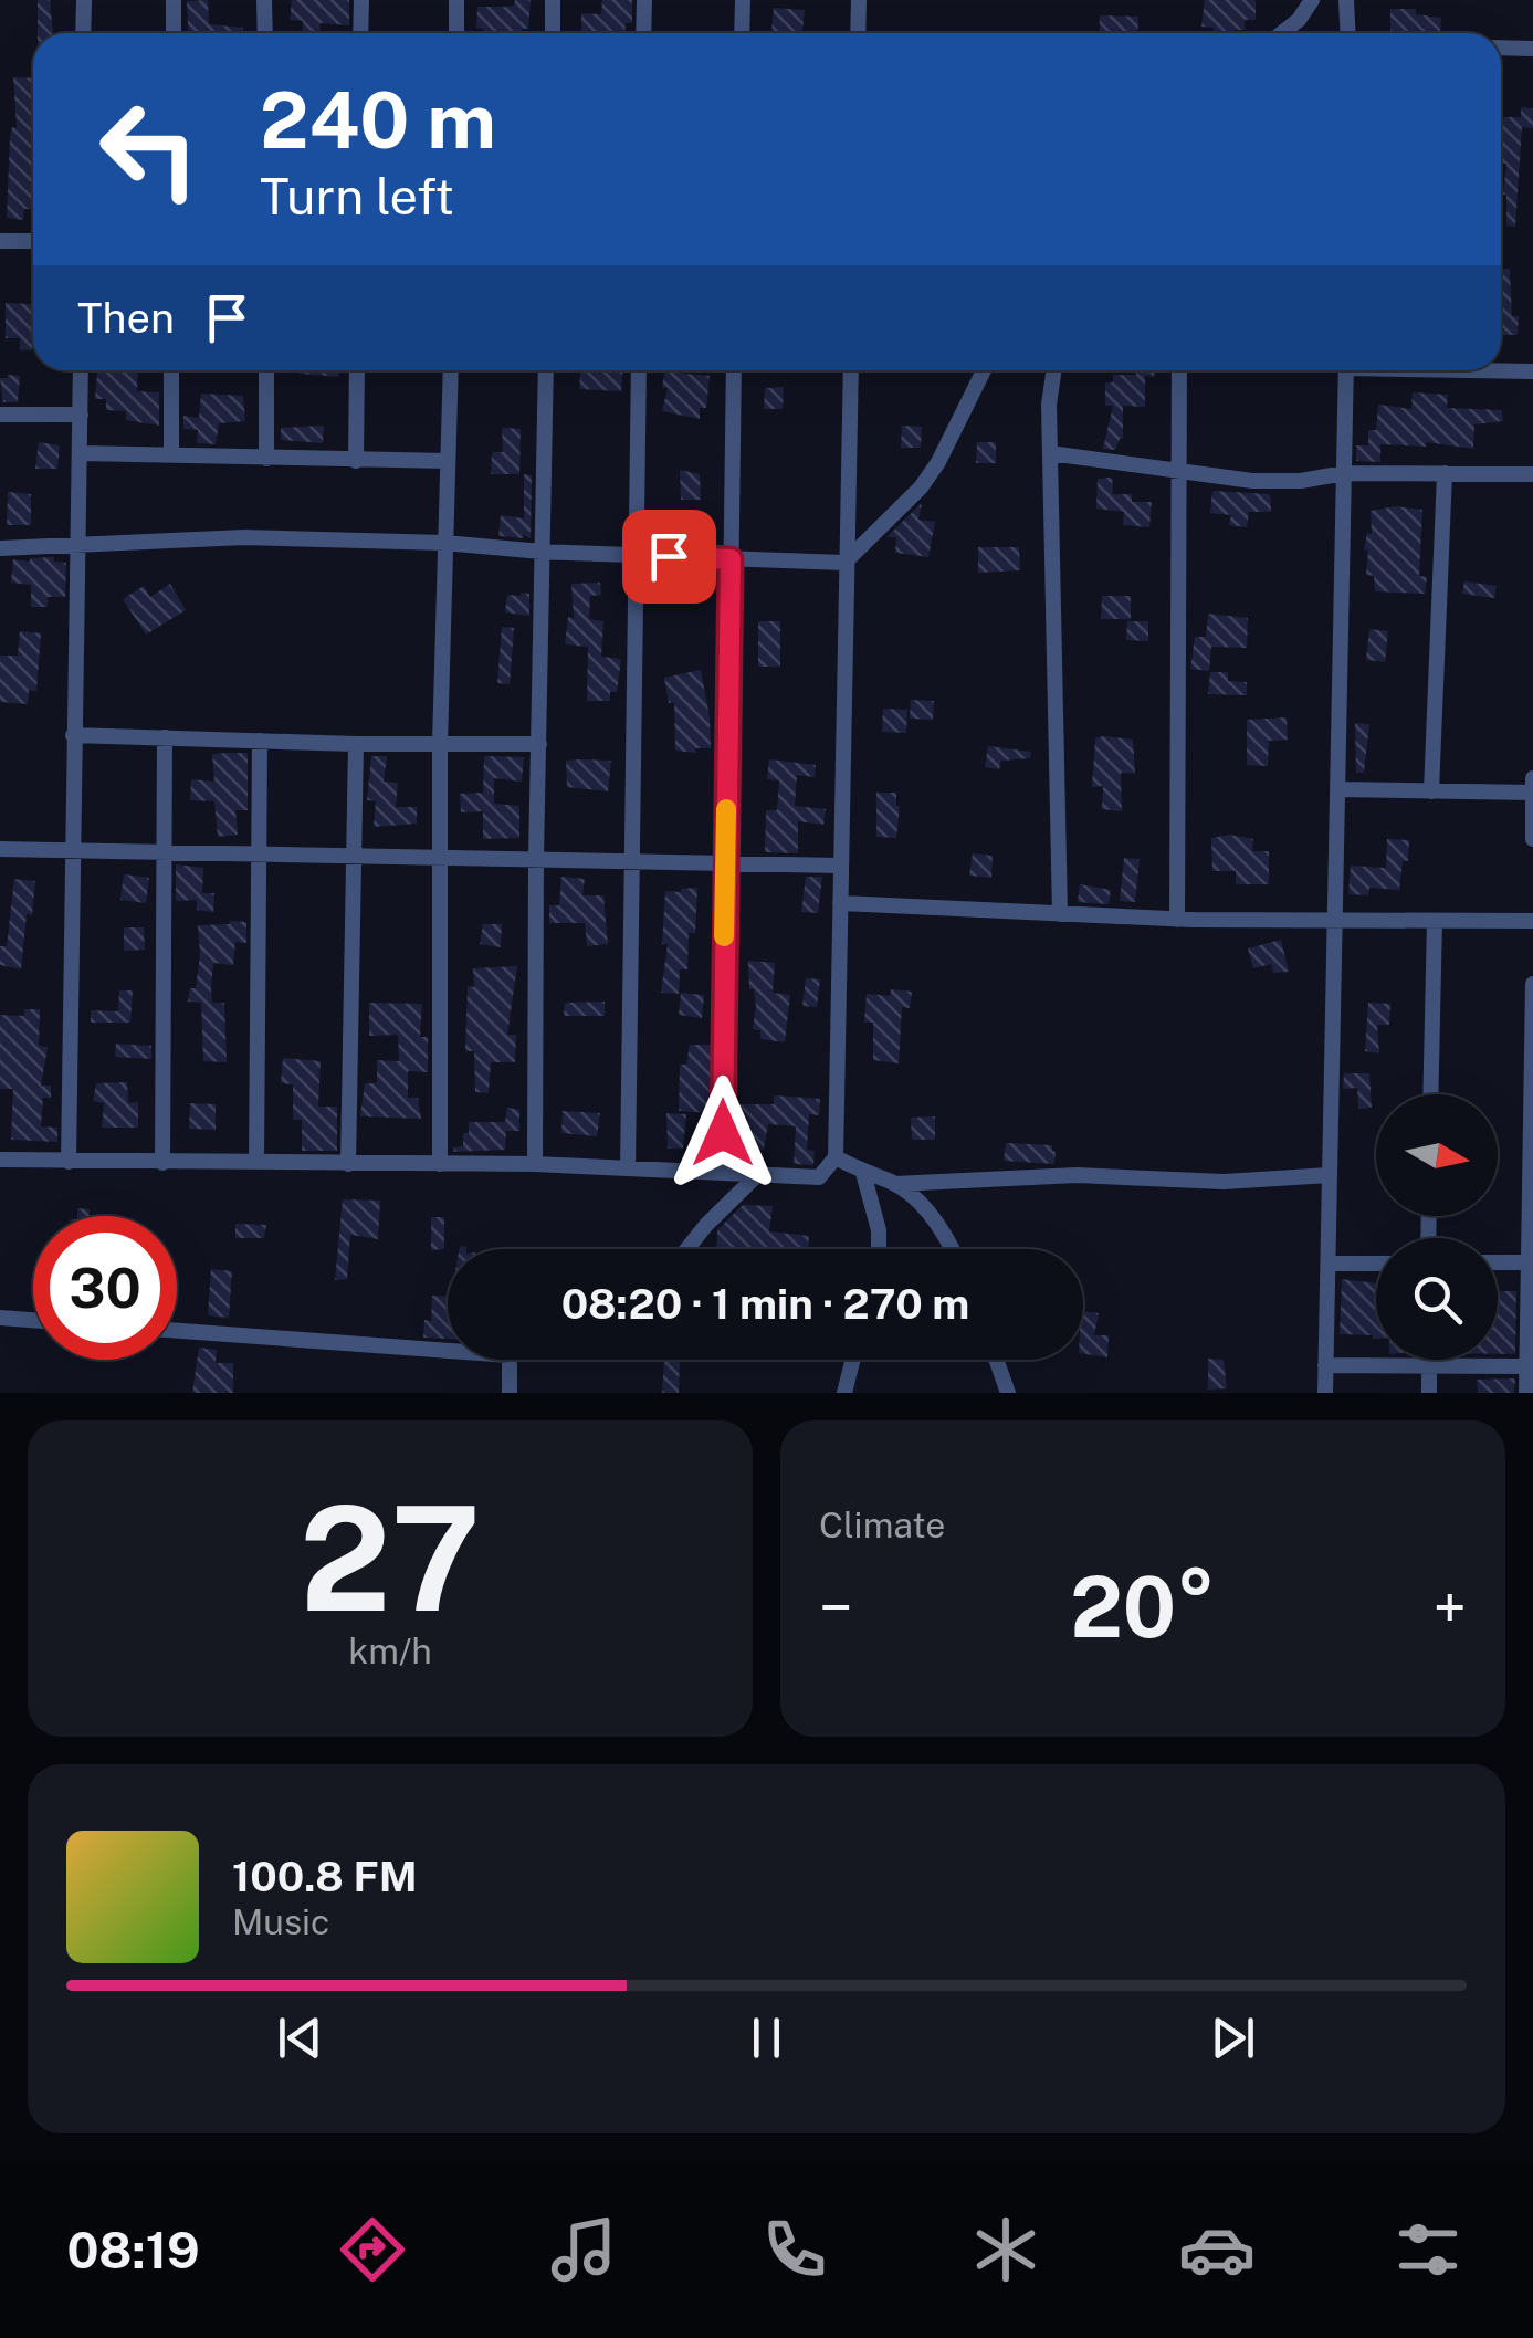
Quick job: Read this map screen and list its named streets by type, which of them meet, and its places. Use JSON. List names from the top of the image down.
{
  "north": "right",
  "page": {
    "turn": ["240 m", "Turn left"],
    "then": "Then",
    "limit": "30",
    "trip": "08:20 · 1 min · 270 m",
    "tile": [
      ["27", "km/h"],
      "Climate"
    ],
    "heat": ["−", "20°", "+"],
    "song": ["100.8 FM", "Music"],
    "tabs": "08:19"
  }
}
